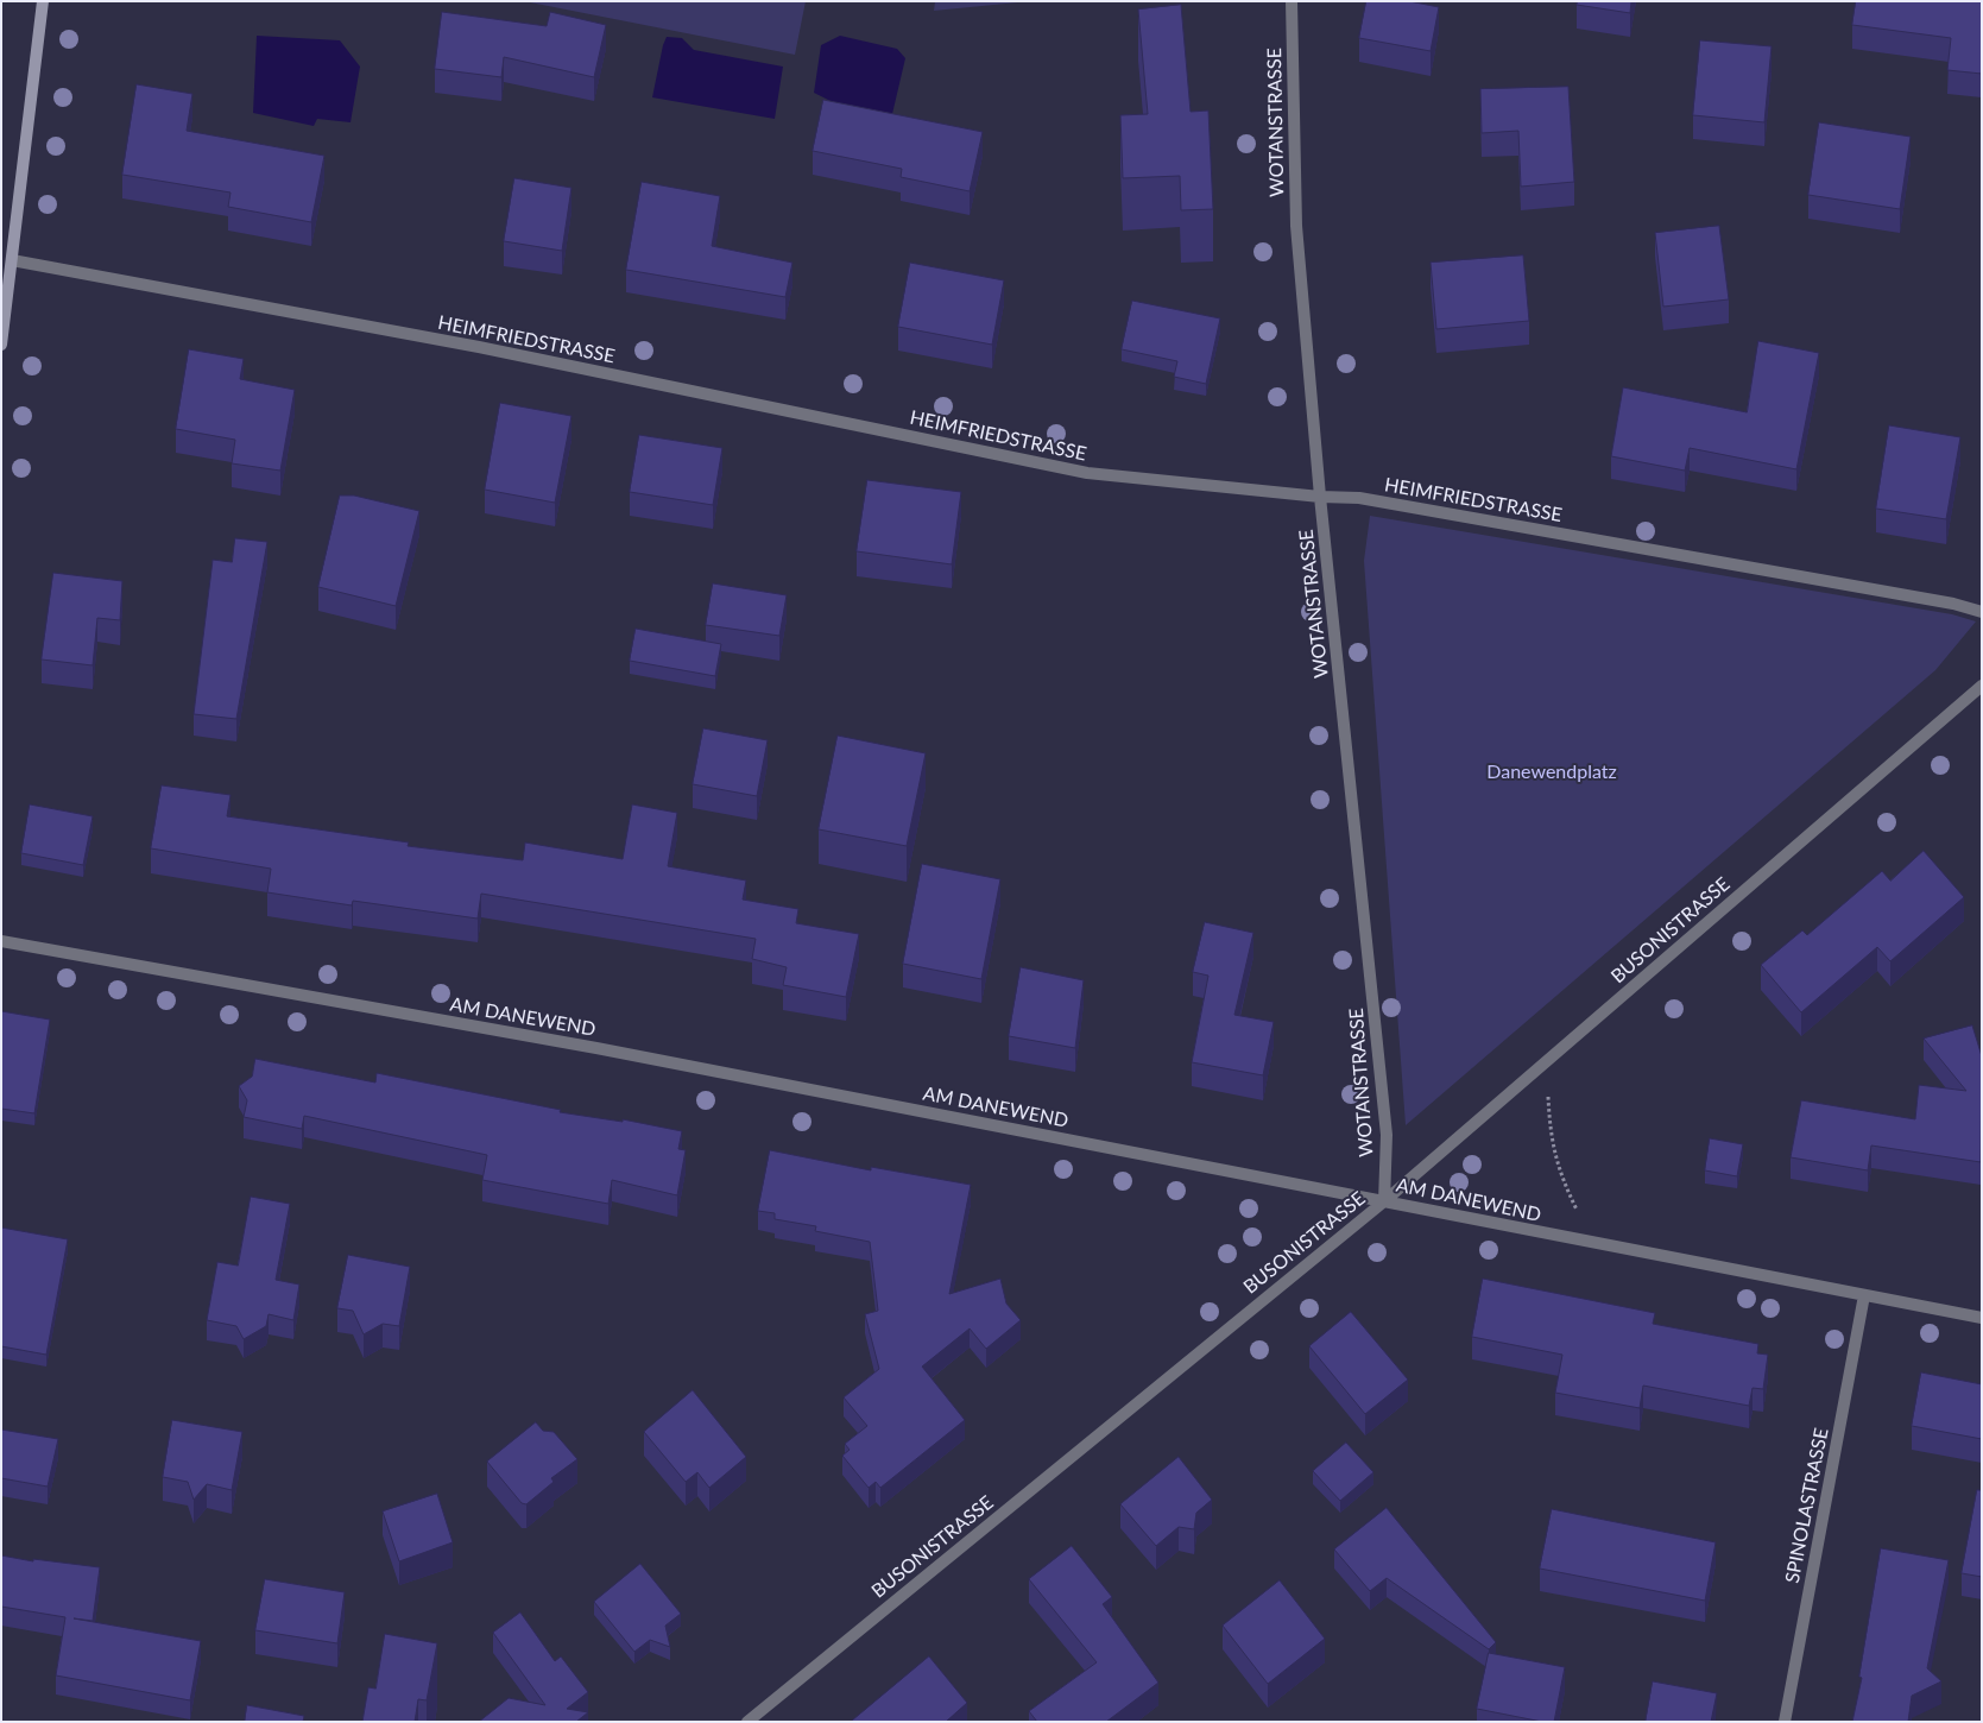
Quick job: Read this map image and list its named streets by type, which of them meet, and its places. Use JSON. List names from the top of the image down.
{
  "streets": {
    "street": [
      "WOTANSTRASSE",
      "HEIMFRIEDSTRASSE",
      "BUSONISTRASSE",
      "AM DANEWEND",
      "SPINOLASTRASSE"
    ]
  },
  "crossings": [
    ["WOTANSTRASSE", "HEIMFRIEDSTRASSE"],
    ["WOTANSTRASSE", "BUSONISTRASSE"],
    ["WOTANSTRASSE", "AM DANEWEND"],
    ["BUSONISTRASSE", "AM DANEWEND"],
    ["AM DANEWEND", "SPINOLASTRASSE"]
  ],
  "parks": ["Danewendplatz"]
}
